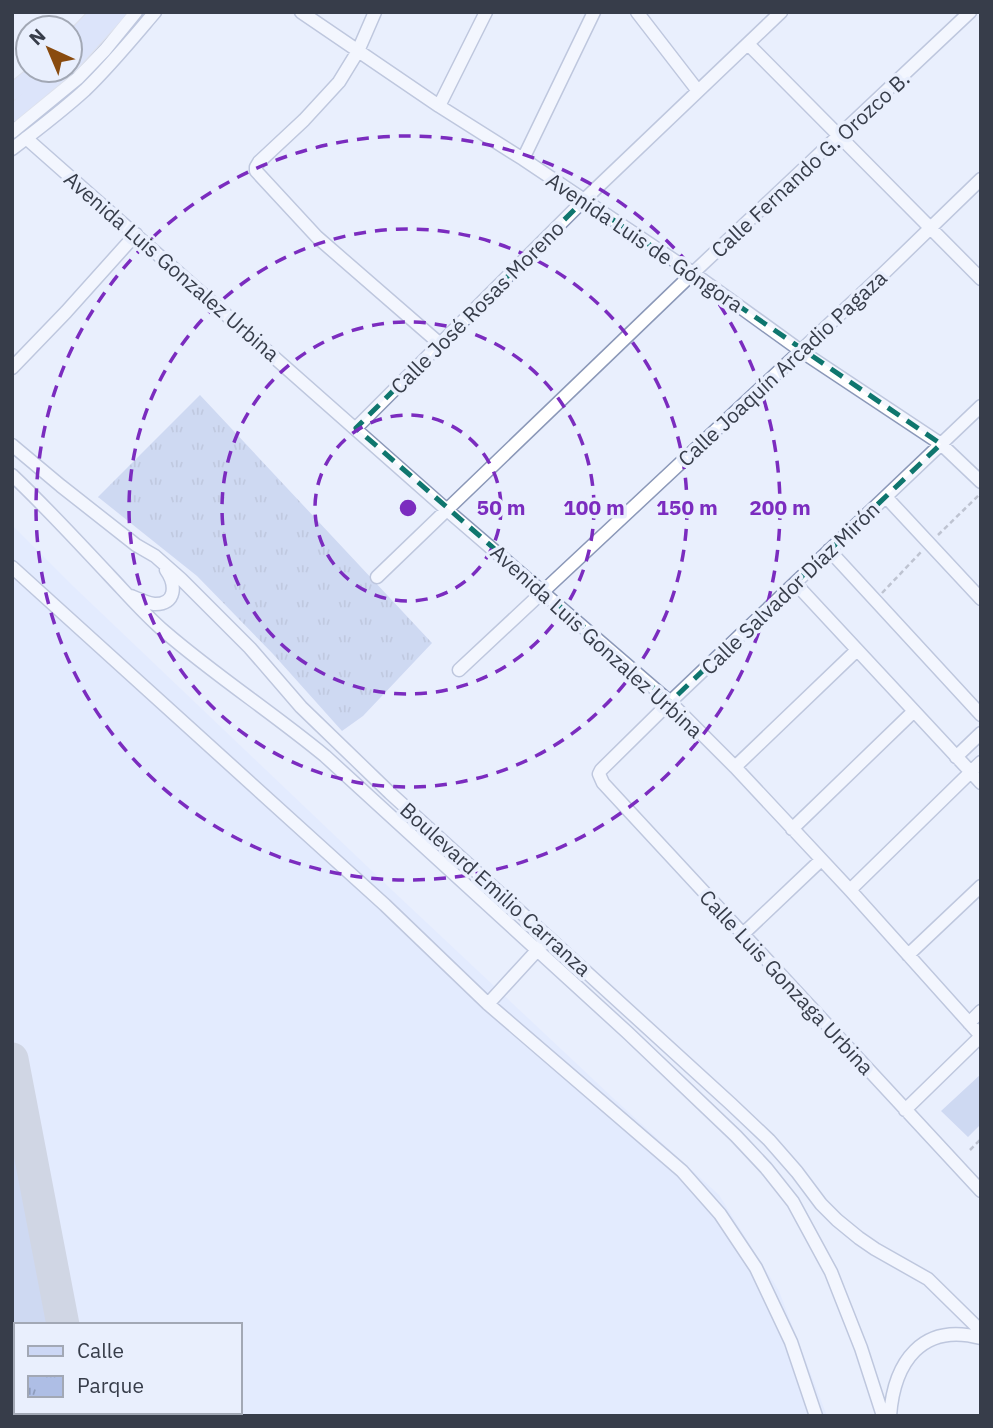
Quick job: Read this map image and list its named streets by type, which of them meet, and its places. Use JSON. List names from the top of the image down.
{
  "streets": {
    "street": [
      "Calle Fernando G. Orozco B.",
      "Avenida Luis de Góngora",
      "Avenida Luis Gonzalez Urbina",
      "Calle José Rosas Moreno",
      "Calle Joaquín Arcadio Pagaza",
      "Calle Salvador Díaz Mirón",
      "Boulevard Emilio Carranza",
      "Calle Luis Gonzaga Urbina"
    ]
  },
  "crossings": [
    ["Calle Fernando G. Orozco B.", "Avenida Luis de Góngora"],
    ["Calle Fernando G. Orozco B.", "Avenida Luis Gonzalez Urbina"],
    ["Avenida Luis de Góngora", "Calle José Rosas Moreno"],
    ["Avenida Luis de Góngora", "Calle Joaquín Arcadio Pagaza"],
    ["Avenida Luis de Góngora", "Calle Salvador Díaz Mirón"],
    ["Avenida Luis Gonzalez Urbina", "Calle José Rosas Moreno"],
    ["Avenida Luis Gonzalez Urbina", "Calle Joaquín Arcadio Pagaza"],
    ["Avenida Luis Gonzalez Urbina", "Calle Salvador Díaz Mirón"],
    ["Calle Salvador Díaz Mirón", "Calle Luis Gonzaga Urbina"]
  ],
  "legend": ["Calle", "Parque"],
  "north": "top left",
  "rings": [
    "50 m",
    "100 m",
    "150 m",
    "200 m"
  ]
}
